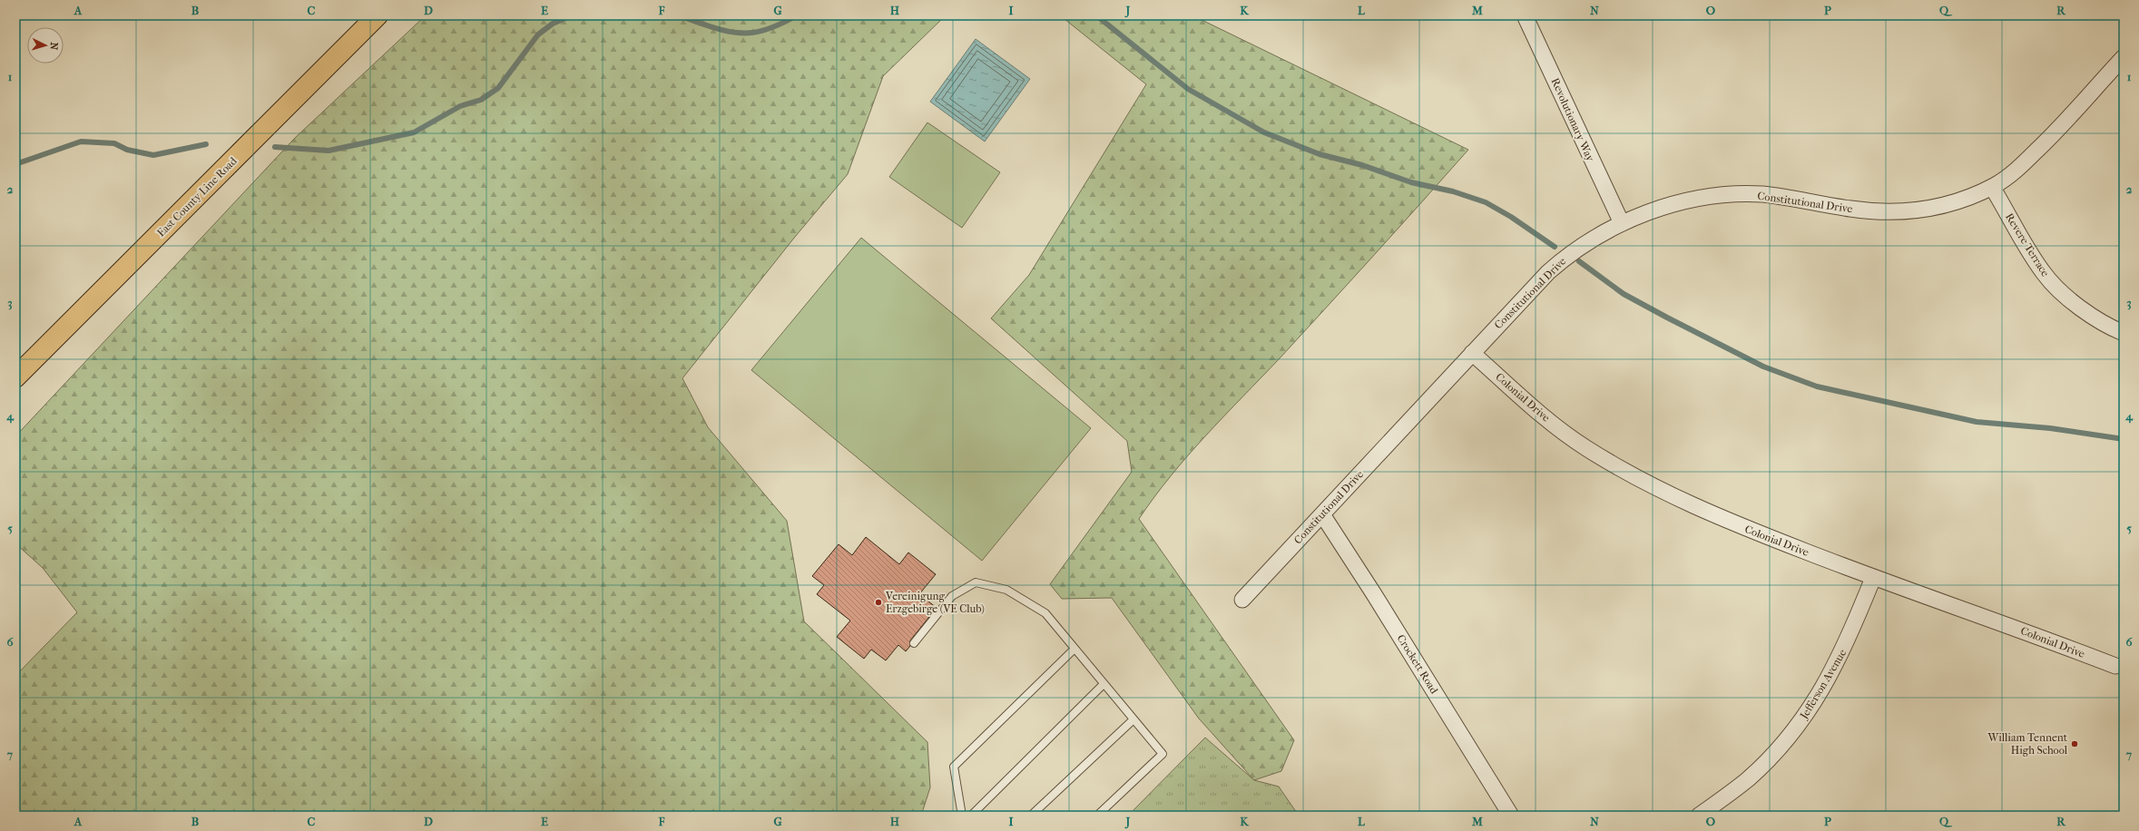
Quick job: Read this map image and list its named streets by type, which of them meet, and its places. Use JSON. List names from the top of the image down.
{
  "streets": {
    "main road": ["East County Line Road"],
    "street": [
      "Revolutionary Way",
      "Constitutional Drive",
      "Revere Terrace",
      "Colonial Drive",
      "Crockett Road",
      "Jefferson Avenue"
    ]
  },
  "crossings": [
    ["Revolutionary Way", "Constitutional Drive"],
    ["Constitutional Drive", "Revere Terrace"],
    ["Constitutional Drive", "Colonial Drive"],
    ["Constitutional Drive", "Crockett Road"],
    ["Colonial Drive", "Jefferson Avenue"]
  ],
  "places": ["Vereinigung Erzgebirge (VE Club)", "William Tennent High School"],
  "north": "right",
  "grid": {
    "columns": [
      "A",
      "B",
      "C",
      "D",
      "E",
      "F",
      "G",
      "H",
      "I",
      "J",
      "K",
      "L",
      "M",
      "N",
      "O",
      "P",
      "Q",
      "R"
    ],
    "rows": [
      "1",
      "2",
      "3",
      "4",
      "5",
      "6",
      "7"
    ]
  }
}
